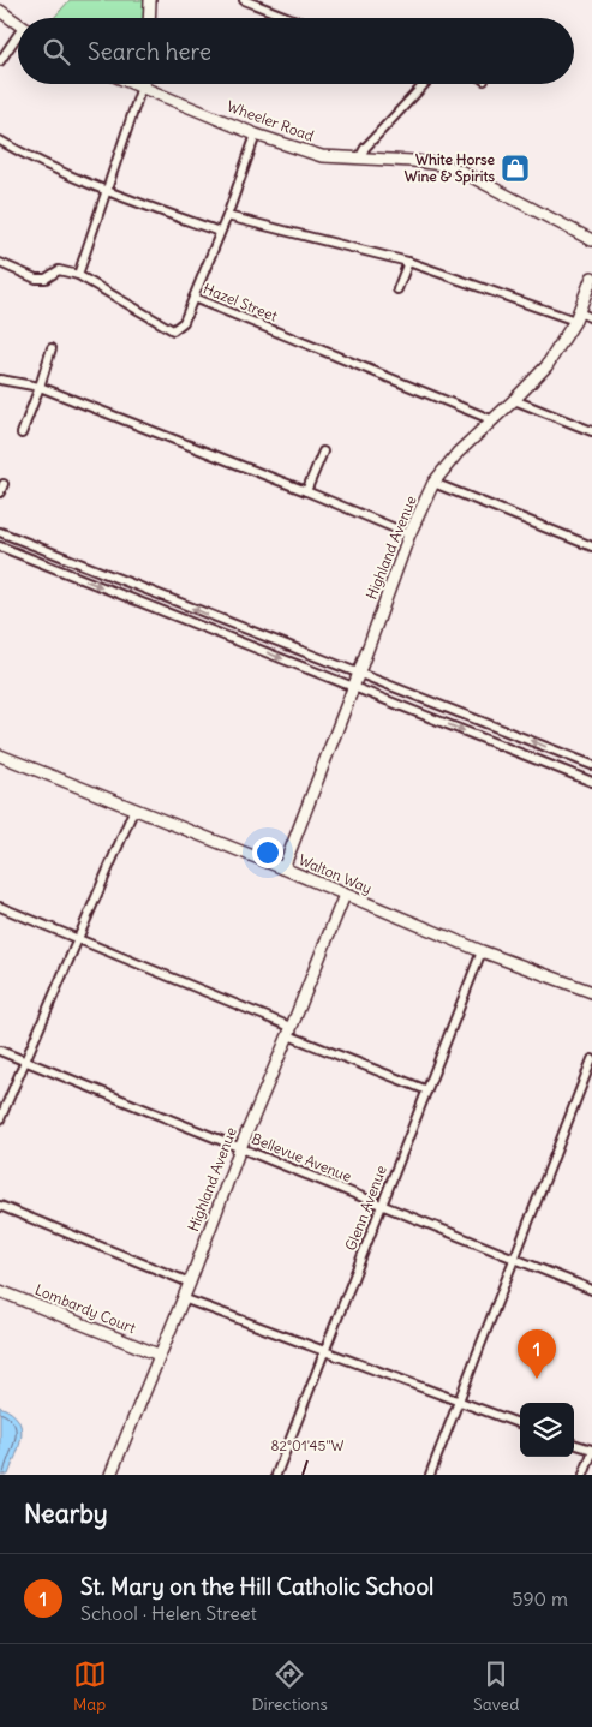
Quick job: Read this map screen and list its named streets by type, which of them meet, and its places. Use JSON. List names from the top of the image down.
{
  "streets": {
    "main road": [
      "Wheeler Road",
      "Highland Avenue",
      "Walton Way",
      "Lombardy Court"
    ],
    "street": ["Hazel Street", "Bellevue Avenue", "Glenn Avenue"]
  },
  "crossings": [
    ["Hazel Street", "Highland Avenue"],
    ["Highland Avenue", "Walton Way"],
    ["Highland Avenue", "Bellevue Avenue"],
    ["Highland Avenue", "Lombardy Court"],
    ["Walton Way", "Glenn Avenue"],
    ["Bellevue Avenue", "Glenn Avenue"]
  ],
  "places": {
    "shop": ["White Horse Wine & Spirits"]
  },
  "page": {
    "search": "Search here",
    "pins": "1",
    "heading": "Nearby",
    "list": [
      {
        "mark": "1",
        "name": "St. Mary on the Hill Catholic School",
        "note": "School · Helen Street",
        "value": "590 m"
      }
    ],
    "nav": ["Map", "Directions", "Saved"]
  },
  "coordinates": ["82°01'45\"W"]
}
